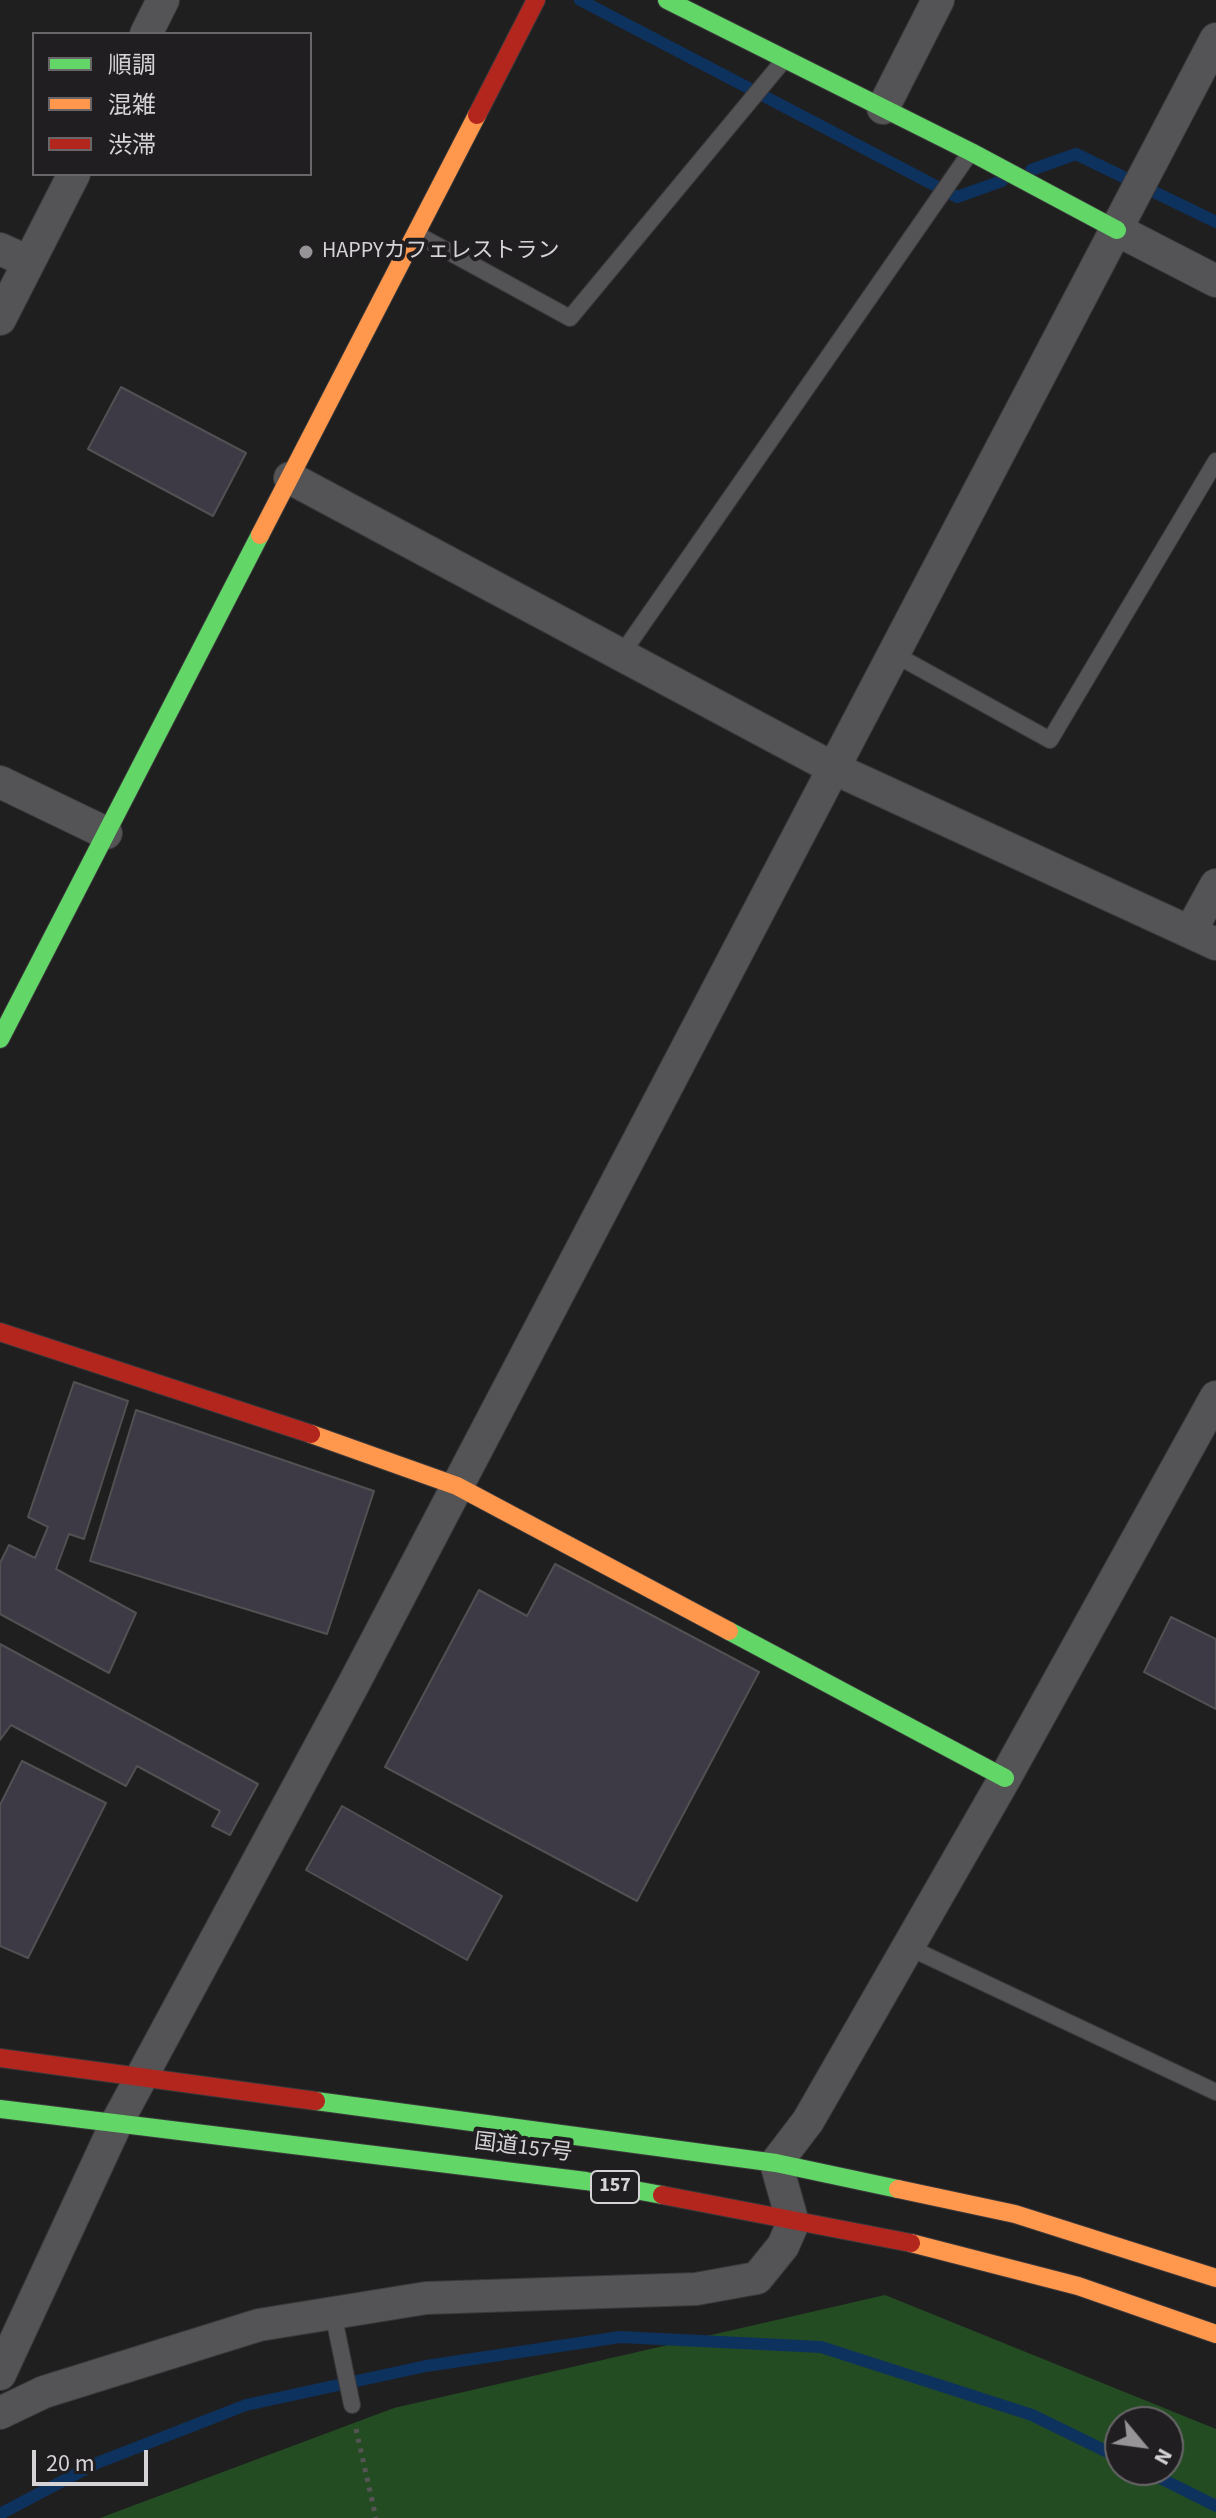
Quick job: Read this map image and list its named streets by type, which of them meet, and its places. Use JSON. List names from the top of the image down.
{
  "streets": {
    "main road": ["国道157号", "157"]
  },
  "places": ["HAPPYカフェレストラン"],
  "legend": ["順調", "混雑", "渋滞"],
  "scale_bar": "20 m",
  "north": "bottom right"
}
